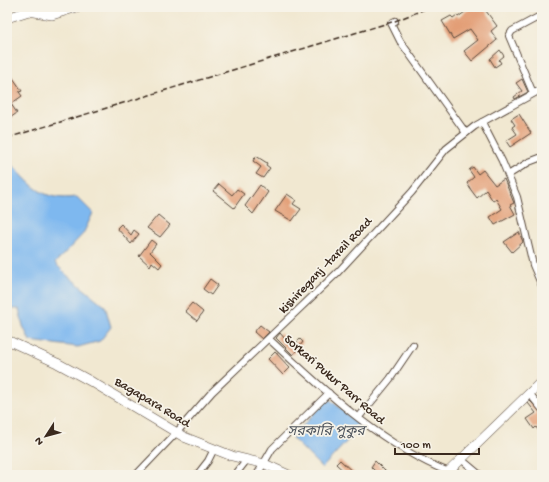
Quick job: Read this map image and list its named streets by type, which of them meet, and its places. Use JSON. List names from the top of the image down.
{
  "streets": {
    "street": ["kishireganj -tarail Road", "Sorkari Pukur Parr Road", "Bagapara Road"]
  },
  "crossings": [
    ["kishireganj -tarail Road", "Sorkari Pukur Parr Road"],
    ["kishireganj -tarail Road", "Bagapara Road"]
  ],
  "water": ["সরকারি পুকুর"],
  "scale_bar": "100 m",
  "north": "bottom left"
}
